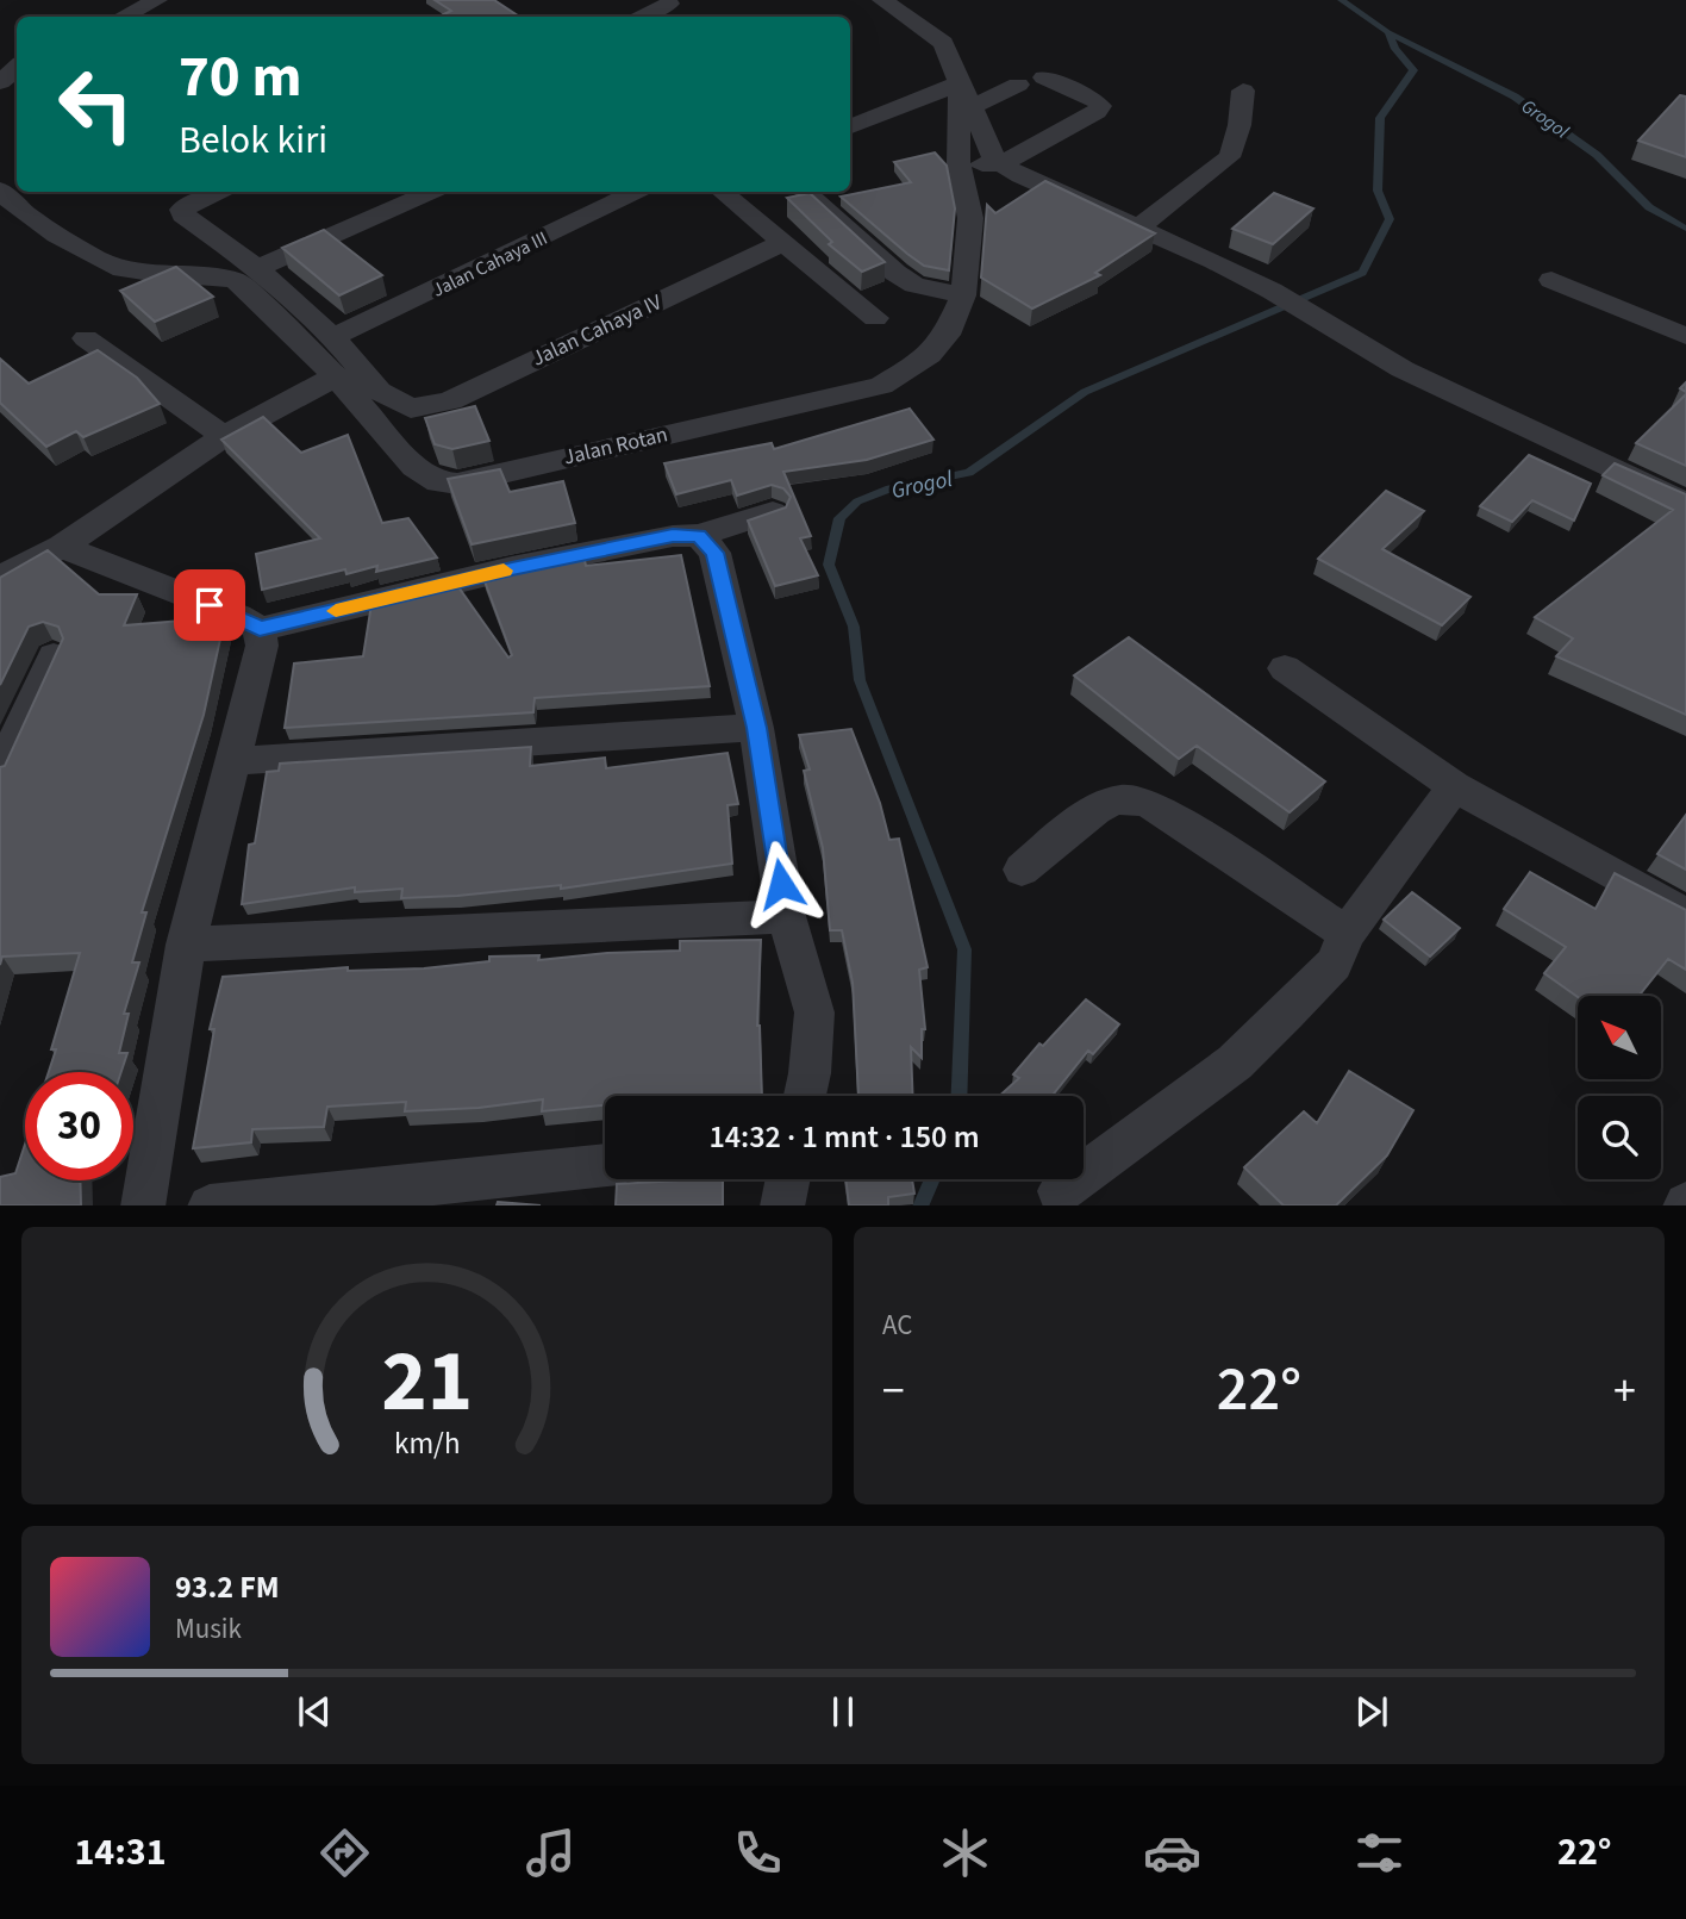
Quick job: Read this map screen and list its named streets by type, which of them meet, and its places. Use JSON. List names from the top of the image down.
{
  "streets": {
    "street": ["Jalan Cahaya III", "Jalan Cahaya IV", "Jalan Rotan"]
  },
  "crossings": [
    ["Jalan Cahaya III", "Jalan Cahaya IV"]
  ],
  "water": ["Grogol"],
  "north": "top left",
  "page": {
    "turn": ["70 m", "Belok kiri"],
    "limit": "30",
    "trip": "14:32 · 1 mnt · 150 m",
    "tile": "AC",
    "heat": ["−", "22°", "+"],
    "song": ["93.2 FM", "Musik"],
    "tabs": ["14:31", "22°"],
    "gauge": ["21", "km/h"]
  }
}
